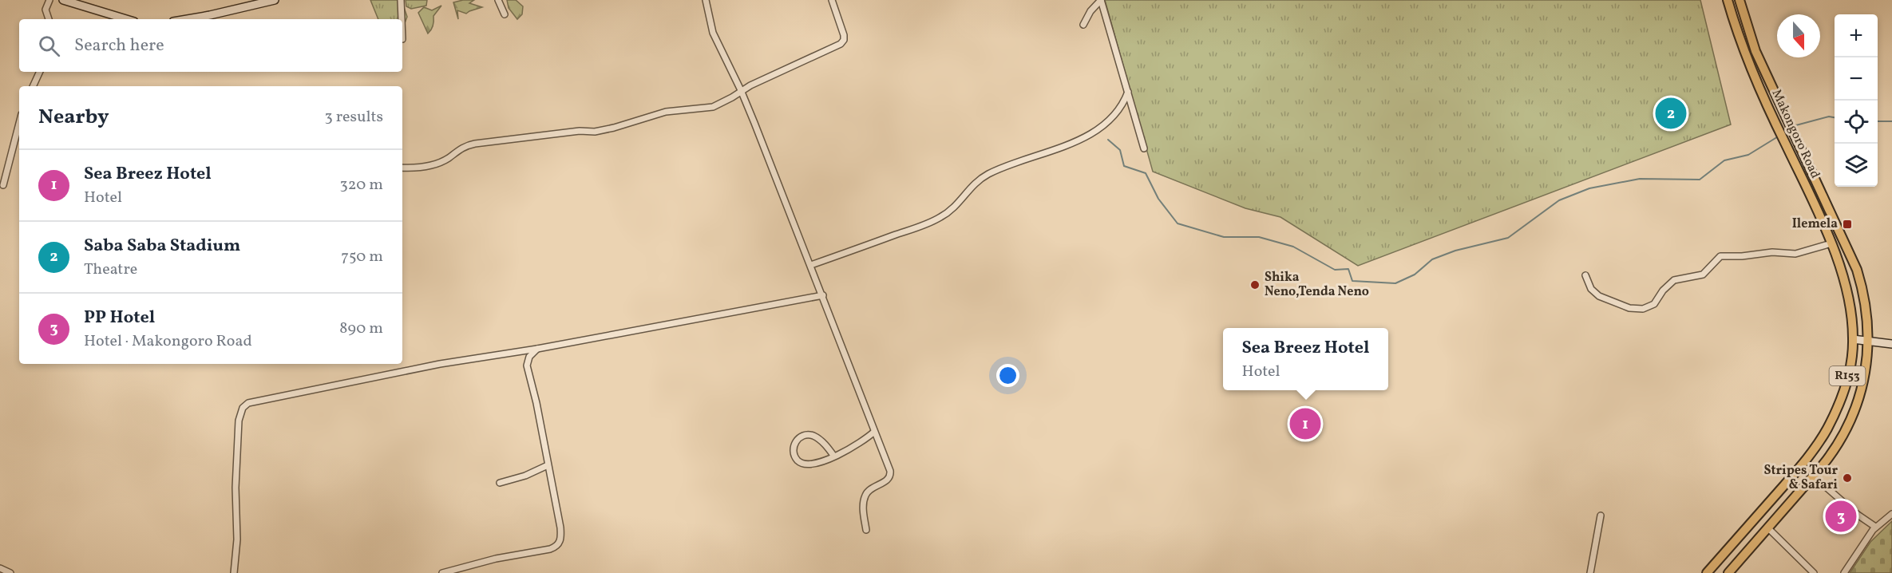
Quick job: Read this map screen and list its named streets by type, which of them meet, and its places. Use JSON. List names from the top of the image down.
{
  "streets": {
    "main road": ["Makongoro Road", "R153"]
  },
  "places": {
    "transit": ["Ilemela"],
    "other": ["Shika Neno,Tenda Neno", "Stripes Tour & Safari"]
  },
  "north": "bottom",
  "page": {
    "map_buttons": ["+", "−"],
    "search": "Search here",
    "heading": ["Nearby", "3 results"],
    "pins": ["2", "1", "3"],
    "list": [
      {
        "mark": "1",
        "name": "Sea Breez Hotel",
        "note": "Hotel",
        "value": "320 m"
      },
      {
        "mark": "2",
        "name": "Saba Saba Stadium",
        "note": "Theatre",
        "value": "750 m"
      },
      {
        "mark": "3",
        "name": "PP Hotel",
        "note": "Hotel · Makongoro Road",
        "value": "890 m"
      }
    ],
    "popup": ["Sea Breez Hotel", "Hotel"]
  }
}
